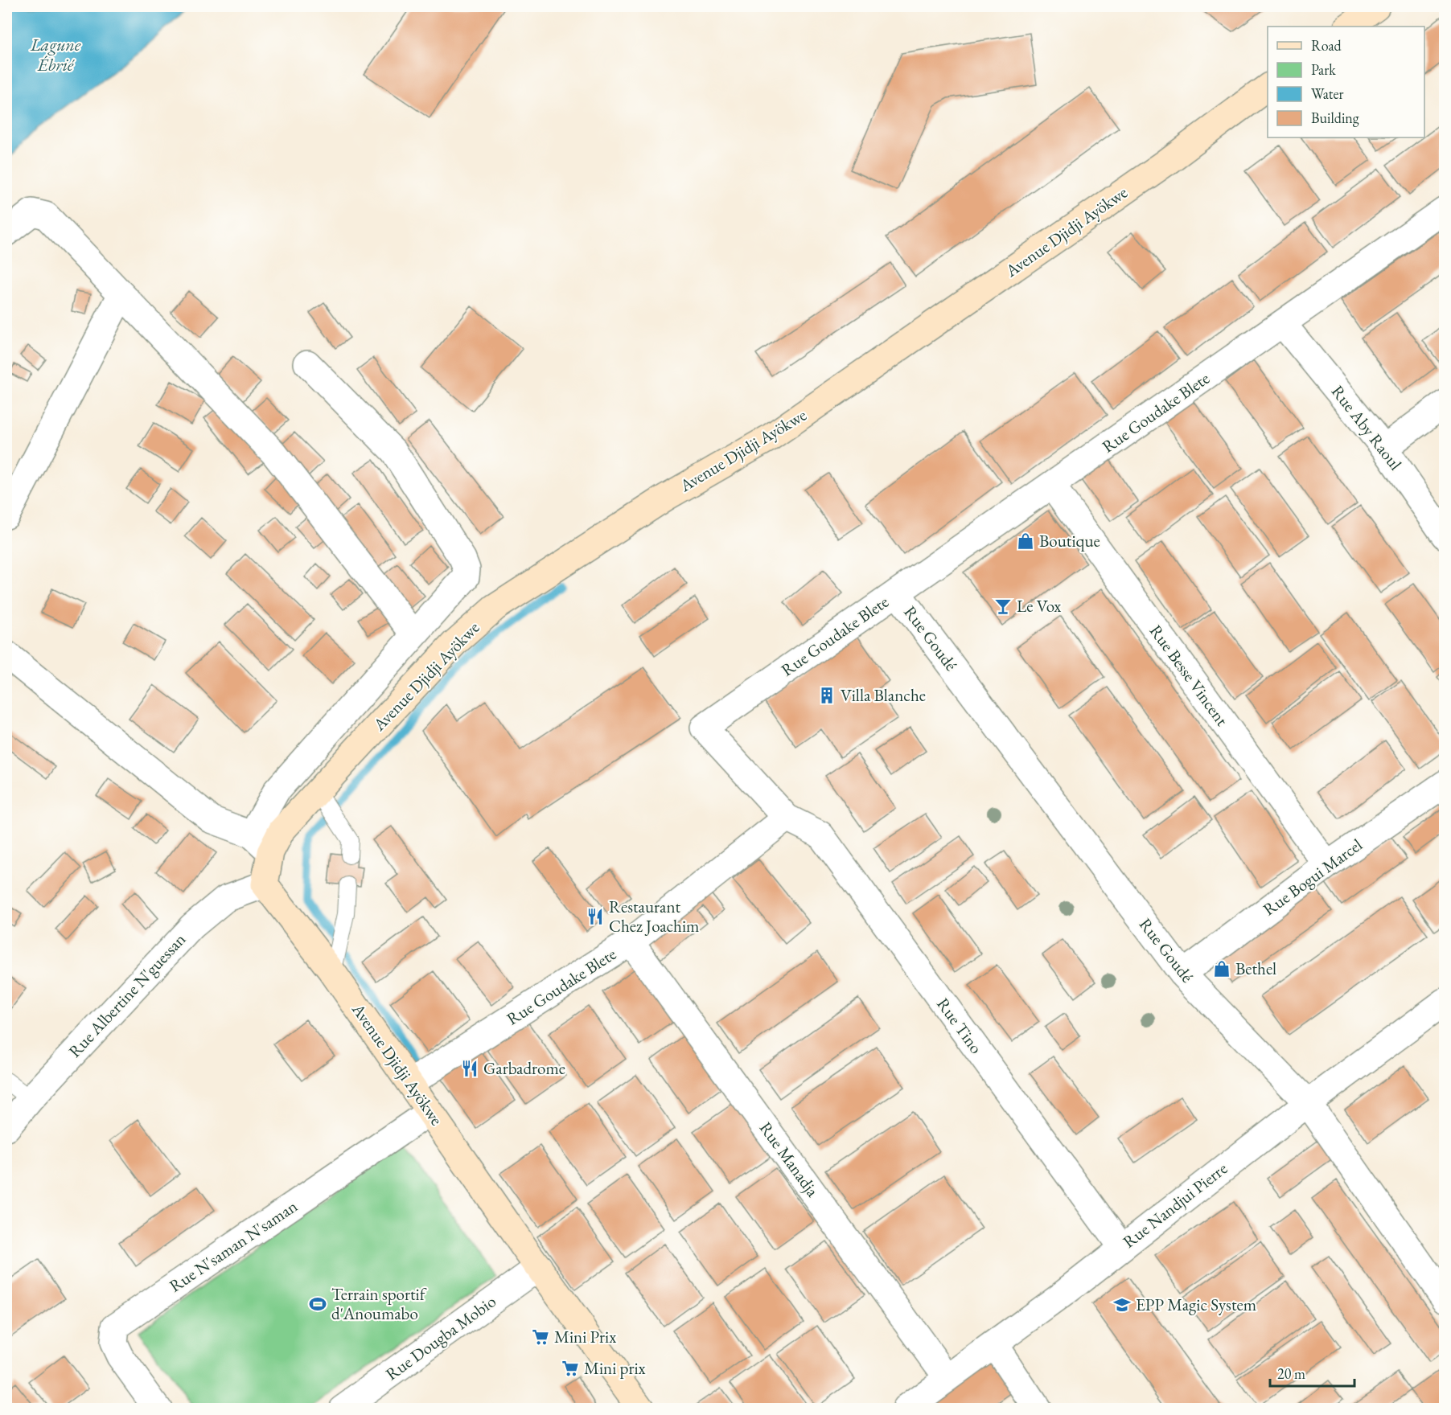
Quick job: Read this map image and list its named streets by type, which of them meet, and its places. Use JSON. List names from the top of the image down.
{
  "streets": {
    "street": [
      "Avenue Djidji Ayökwe",
      "Rue Goudake Blete",
      "Rue Aby Raoul",
      "Rue Goudé",
      "Rue Besse Vincent",
      "Rue Bogui Marcel",
      "Rue Albertine N'guessan",
      "Rue Tino",
      "Rue Manadja",
      "Rue Nandjui Pierre",
      "Rue N'saman N'saman",
      "Rue Dougba Mobio"
    ]
  },
  "crossings": [
    ["Avenue Djidji Ayökwe", "Rue Goudake Blete"],
    ["Avenue Djidji Ayökwe", "Rue Albertine N'guessan"],
    ["Avenue Djidji Ayökwe", "Rue N'saman N'saman"],
    ["Avenue Djidji Ayökwe", "Rue Dougba Mobio"],
    ["Rue Goudake Blete", "Rue Aby Raoul"],
    ["Rue Goudake Blete", "Rue Goudé"],
    ["Rue Goudake Blete", "Rue Besse Vincent"],
    ["Rue Goudake Blete", "Rue Tino"],
    ["Rue Goudake Blete", "Rue Manadja"],
    ["Rue Goudé", "Rue Bogui Marcel"],
    ["Rue Goudé", "Rue Nandjui Pierre"],
    ["Rue Besse Vincent", "Rue Bogui Marcel"],
    ["Rue Tino", "Rue Nandjui Pierre"],
    ["Rue Manadja", "Rue Nandjui Pierre"]
  ],
  "water": ["Lagune Ébrié"],
  "places": {
    "shop": ["Boutique", "Bethel"],
    "bar": ["Le Vox"],
    "building": ["Villa Blanche"],
    "restaurant": ["Restaurant Chez Joachim", "Garbadrome"],
    "sports": ["Terrain sportif d'Anoumabo"],
    "school or university": ["EPP Magic System"],
    "supermarket": ["Mini Prix", "Mini prix"]
  },
  "legend": [
    "Road",
    "Park",
    "Water",
    "Building"
  ],
  "scale_bar": "20 m"
}
